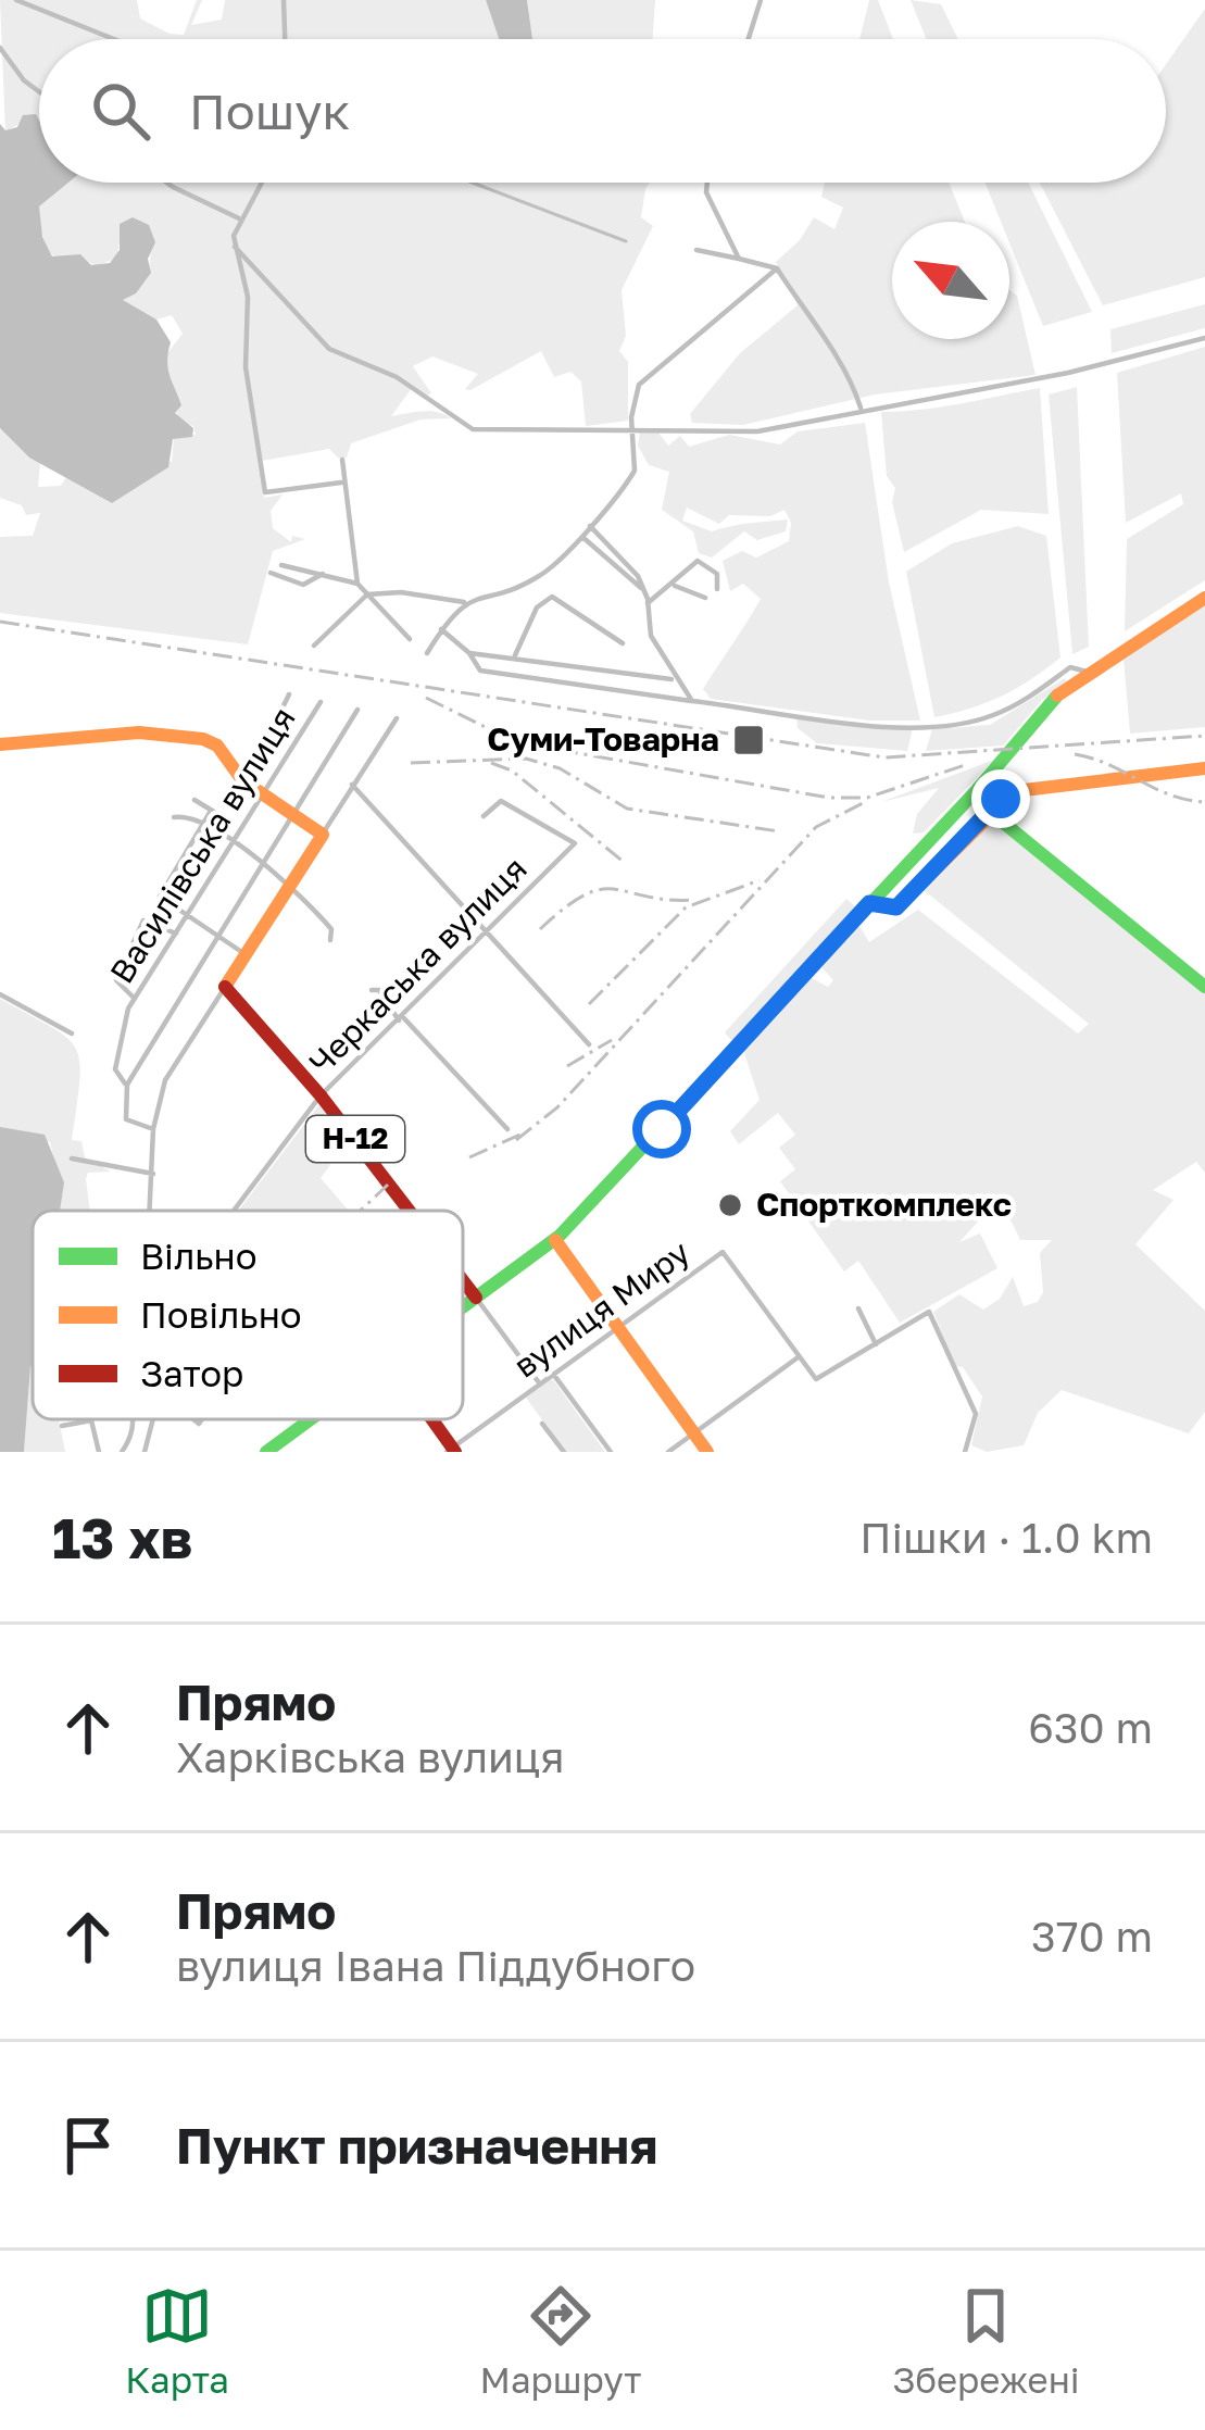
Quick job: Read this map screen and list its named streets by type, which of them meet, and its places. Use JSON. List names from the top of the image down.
{
  "streets": {
    "main road": ["Н-12"],
    "street": ["Василівська вулиця", "Черкаська вулиця", "вулиця Миру"]
  },
  "crossings": [
    ["Черкаська вулиця", "Н-12"]
  ],
  "places": {
    "transit": ["Суми-Товарна"],
    "other": ["Спорткомплекс"]
  },
  "legend": ["Вільно", "Повільно", "Затор"],
  "north": "top left",
  "page": {
    "search": "Пошук",
    "heading": ["13 хв", "Пішки · 1.0 km"],
    "list": [
      ["Прямо", "Харківська вулиця", "630 m"],
      ["Прямо", "вулиця Івана Піддубного", "370 m"],
      "Пункт призначення"
    ],
    "nav": ["Карта", "Маршрут", "Збережені"]
  }
}
